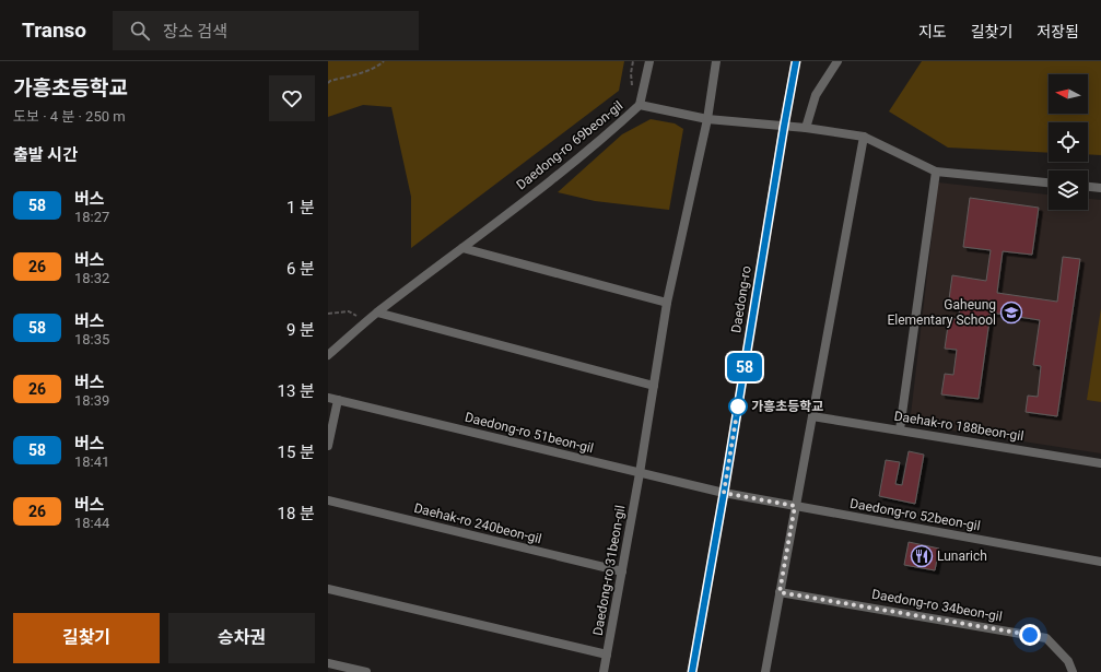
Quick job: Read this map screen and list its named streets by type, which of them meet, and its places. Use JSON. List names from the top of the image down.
{
  "streets": {
    "main road": ["Daedong-ro"],
    "street": [
      "Daedong-ro 69beon-gil",
      "Daehak-ro 188beon-gil",
      "Daedong-ro 51beon-gil",
      "Daedong-ro 52beon-gil",
      "Daehak-ro 240beon-gil",
      "Daedong-ro 31beon-gil",
      "Daedong-ro 34beon-gil"
    ]
  },
  "crossings": [
    ["Daedong-ro 69beon-gil", "Daedong-ro"],
    ["Daedong-ro", "Daedong-ro 51beon-gil"],
    ["Daedong-ro", "Daedong-ro 52beon-gil"],
    ["Daedong-ro 51beon-gil", "Daedong-ro 52beon-gil"],
    ["Daedong-ro 51beon-gil", "Daedong-ro 31beon-gil"],
    ["Daehak-ro 240beon-gil", "Daedong-ro 31beon-gil"]
  ],
  "places": {
    "school or university": ["Gaheung Elementary School"],
    "other": ["가흥초등학교"],
    "restaurant": ["Lunarich"]
  },
  "lines": ["bus line 58"],
  "north": "left",
  "page": {
    "header": "Transo",
    "search": "장소 검색",
    "nav": ["지도", "길찾기", "저장됨"],
    "heading": [
      ["가흥초등학교", "도보 · 4 분 · 250 m"],
      "출발 시간"
    ],
    "on_map": "58",
    "list": [
      {
        "mark": "58",
        "name": "버스",
        "note": "18:27",
        "value": "1 분"
      },
      {
        "mark": "26",
        "name": "버스",
        "note": "18:32",
        "value": "6 분"
      },
      {
        "mark": "58",
        "name": "버스",
        "note": "18:35",
        "value": "9 분"
      },
      {
        "mark": "26",
        "name": "버스",
        "note": "18:39",
        "value": "13 분"
      },
      {
        "mark": "58",
        "name": "버스",
        "note": "18:41",
        "value": "15 분"
      },
      {
        "mark": "26",
        "name": "버스",
        "note": "18:44",
        "value": "18 분"
      }
    ],
    "buttons": ["길찾기", "승차권"]
  }
}
